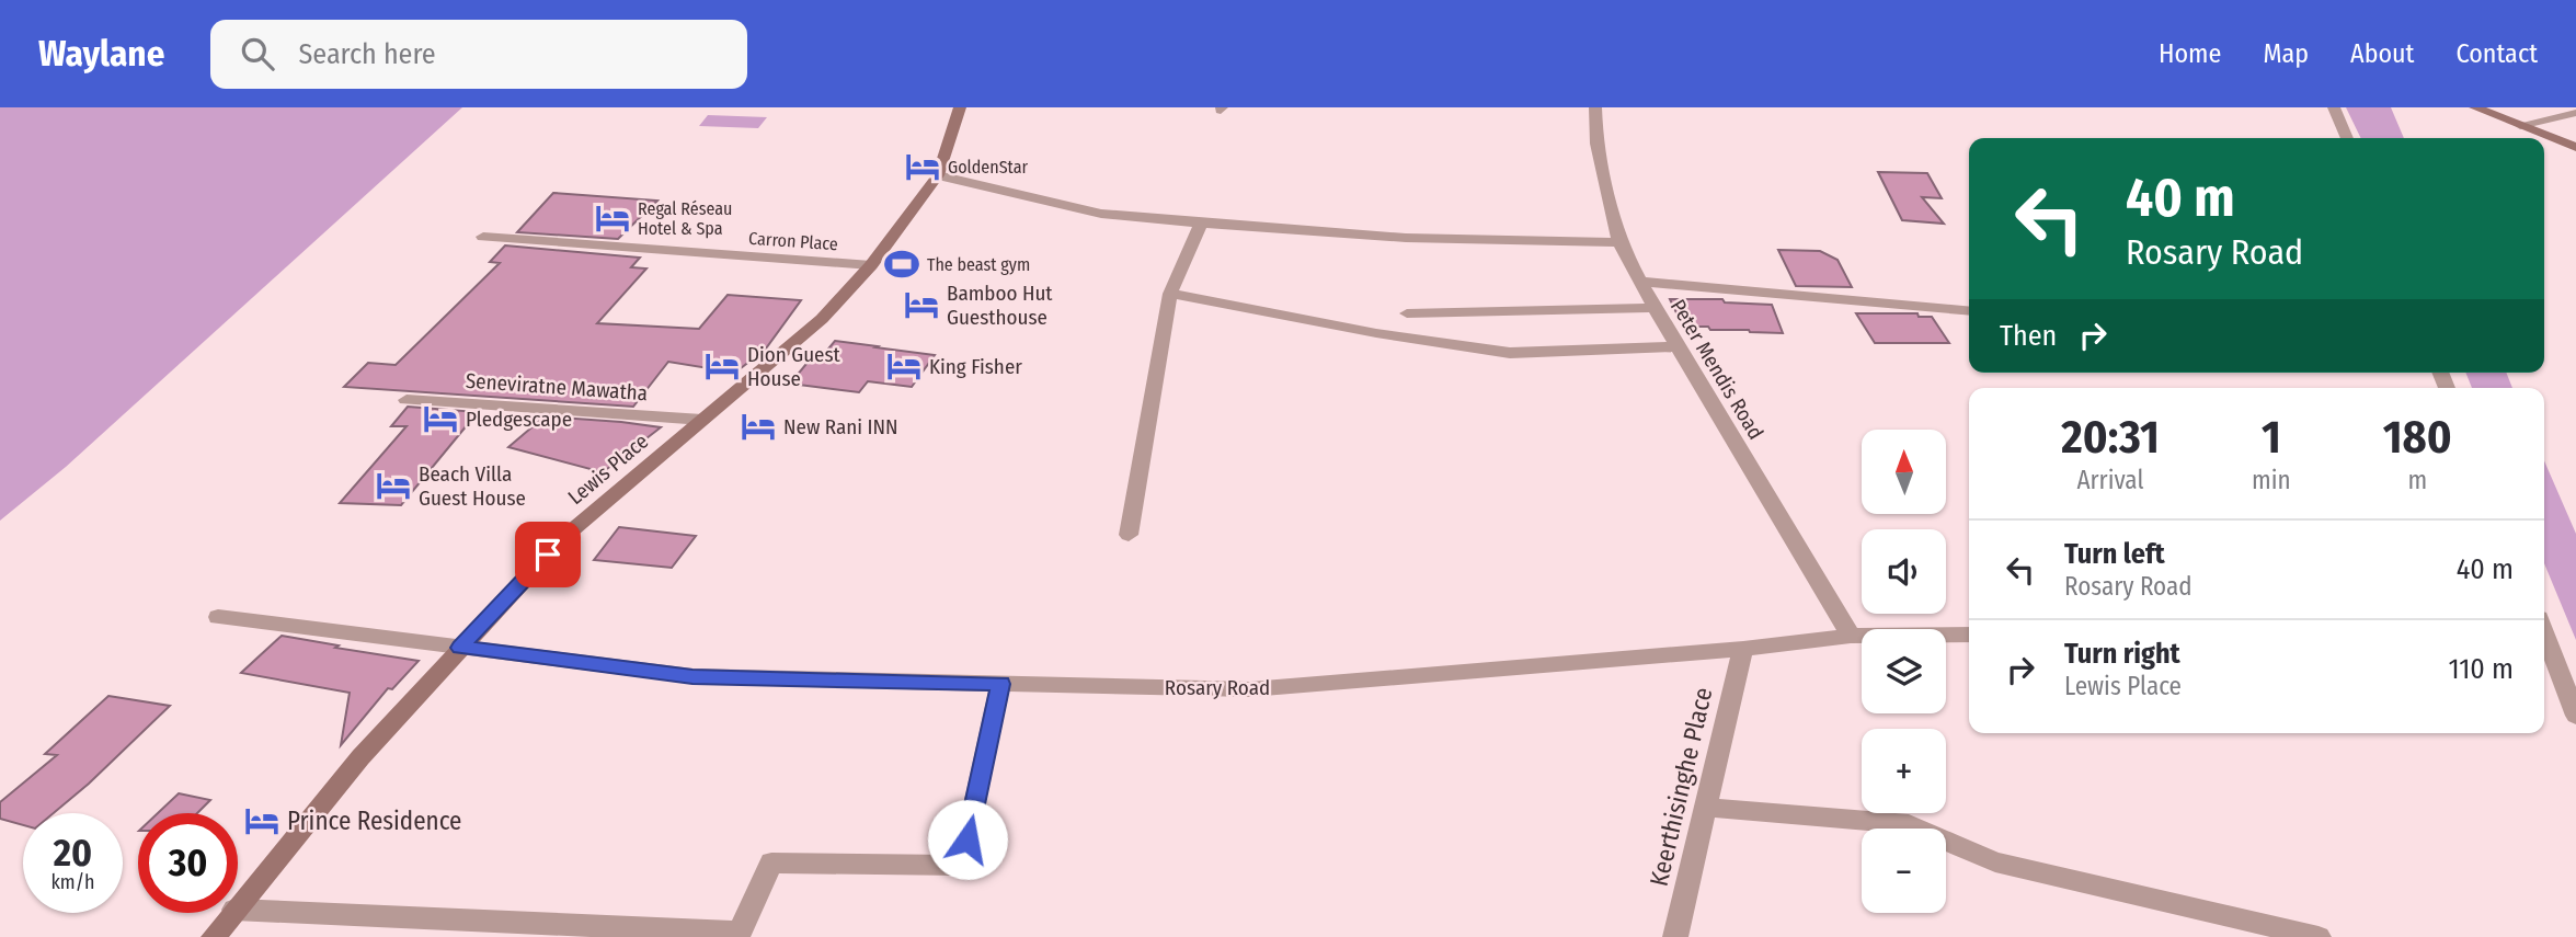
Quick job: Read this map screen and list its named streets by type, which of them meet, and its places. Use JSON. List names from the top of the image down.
{
  "streets": {
    "street": [
      "Carron Place",
      "Peter Mendis Road",
      "Seneviratne Mawatha",
      "Lewis Place",
      "Rosary Road",
      "Keerthisinghe Place"
    ]
  },
  "crossings": [
    ["Carron Place", "Lewis Place"],
    ["Peter Mendis Road", "Rosary Road"],
    ["Seneviratne Mawatha", "Lewis Place"],
    ["Lewis Place", "Rosary Road"],
    ["Rosary Road", "Keerthisinghe Place"]
  ],
  "places": {
    "hotel": [
      "GoldenStar",
      "Regal Réseau Hotel & Spa",
      "Bamboo Hut Guesthouse",
      "Dion Guest House",
      "King Fisher",
      "Pledgescape",
      "New Rani INN",
      "Beach Villa Guest House",
      "Prince Residence"
    ],
    "sports": ["The beast gym"]
  },
  "north": "top",
  "page": {
    "header": "Waylane",
    "search": "Search here",
    "nav": [
      "Home",
      "Map",
      "About",
      "Contact"
    ],
    "turn": ["40 m", "Rosary Road"],
    "then": "Then",
    "eta": [
      "20:31",
      "Arrival",
      "1",
      "min",
      "180",
      "m"
    ],
    "map_buttons": ["+", "−"],
    "list": [
      {
        "name": "Turn left",
        "note": "Rosary Road",
        "value": "40 m"
      },
      {
        "name": "Turn right",
        "note": "Lewis Place",
        "value": "110 m"
      }
    ],
    "speed": "20 km/h",
    "limit": "30"
  }
}
